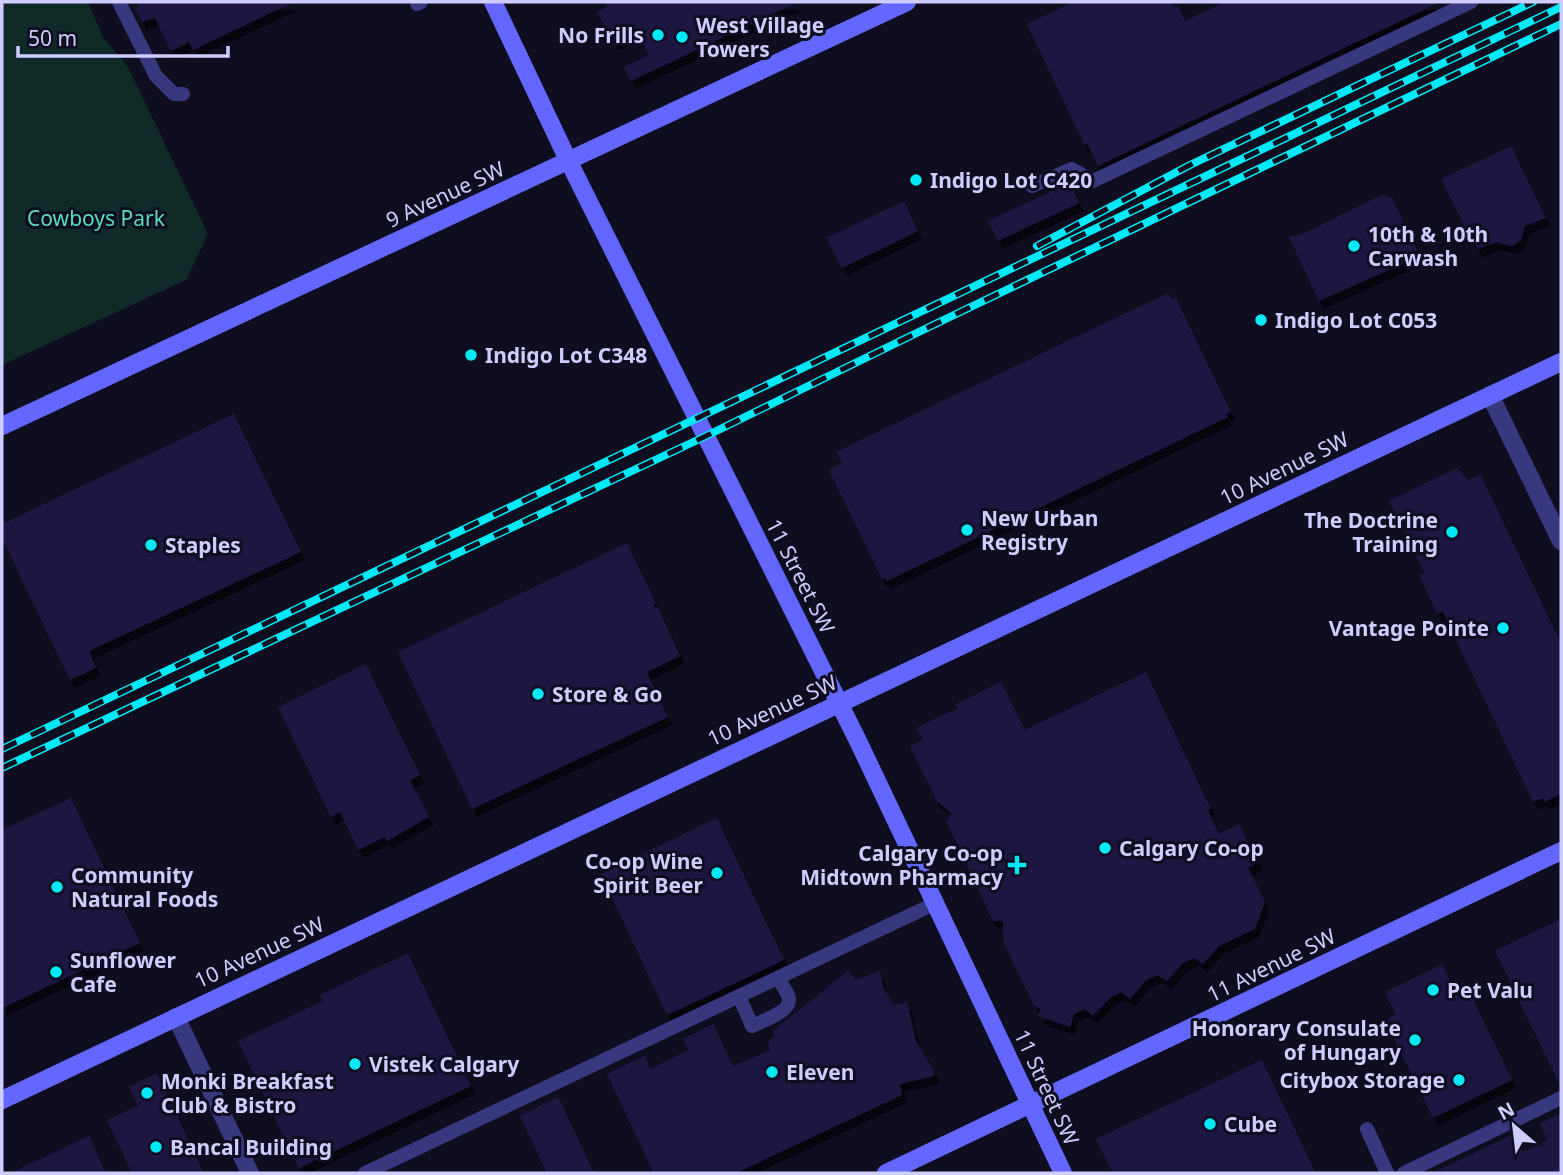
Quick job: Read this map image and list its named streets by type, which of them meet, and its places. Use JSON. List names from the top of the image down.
{
  "streets": {
    "street": [
      "9 Avenue SW",
      "10 Avenue SW",
      "11 Street SW",
      "11 Avenue SW"
    ]
  },
  "crossings": [
    ["9 Avenue SW", "11 Street SW"],
    ["10 Avenue SW", "11 Street SW"],
    ["11 Street SW", "11 Avenue SW"]
  ],
  "parks": ["Cowboys Park"],
  "places": {
    "other": [
      "No Frills",
      "West Village Towers",
      "Indigo Lot C420",
      "10th & 10th Carwash",
      "Indigo Lot C053",
      "Indigo Lot C348",
      "New Urban Registry",
      "The Doctrine Training",
      "Staples",
      "Vantage Pointe",
      "Store & Go",
      "Calgary Co-op",
      "Co-op Wine Spirit Beer",
      "Community Natural Foods",
      "Sunflower Cafe",
      "Pet Valu",
      "Honorary Consulate of Hungary",
      "Vistek Calgary",
      "Eleven",
      "Citybox Storage",
      "Monki Breakfast Club & Bistro",
      "Cube",
      "Bancal Building"
    ],
    "health": ["Calgary Co-op Midtown Pharmacy"]
  },
  "scale_bar": "50 m",
  "north": "top left"
}
